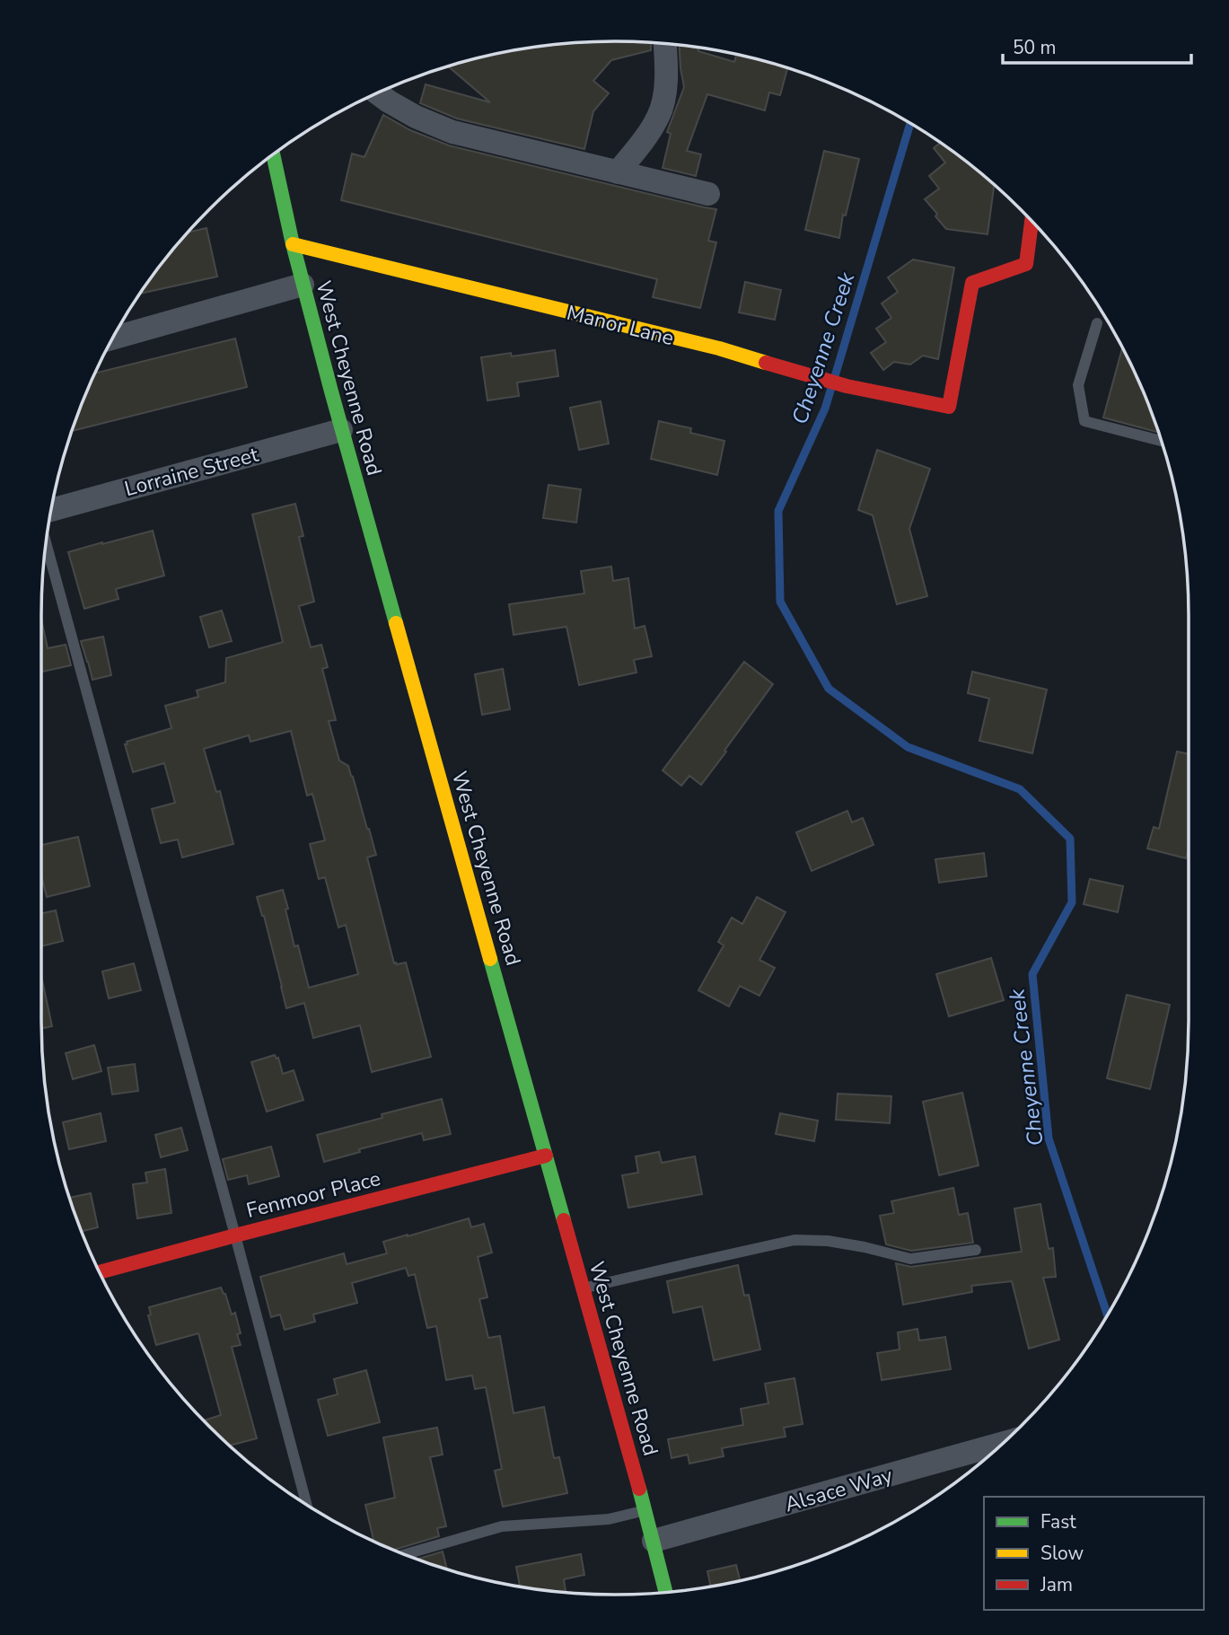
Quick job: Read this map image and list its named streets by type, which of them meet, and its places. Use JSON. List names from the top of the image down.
{
  "streets": {
    "main road": ["Manor Lane", "West Cheyenne Road", "Fenmoor Place"],
    "street": ["Lorraine Street", "Alsace Way"]
  },
  "crossings": [
    ["Manor Lane", "West Cheyenne Road"],
    ["West Cheyenne Road", "Lorraine Street"],
    ["West Cheyenne Road", "Fenmoor Place"],
    ["West Cheyenne Road", "Alsace Way"]
  ],
  "water": ["Cheyenne Creek"],
  "legend": ["Fast", "Slow", "Jam"],
  "scale_bar": "50 m"
}
